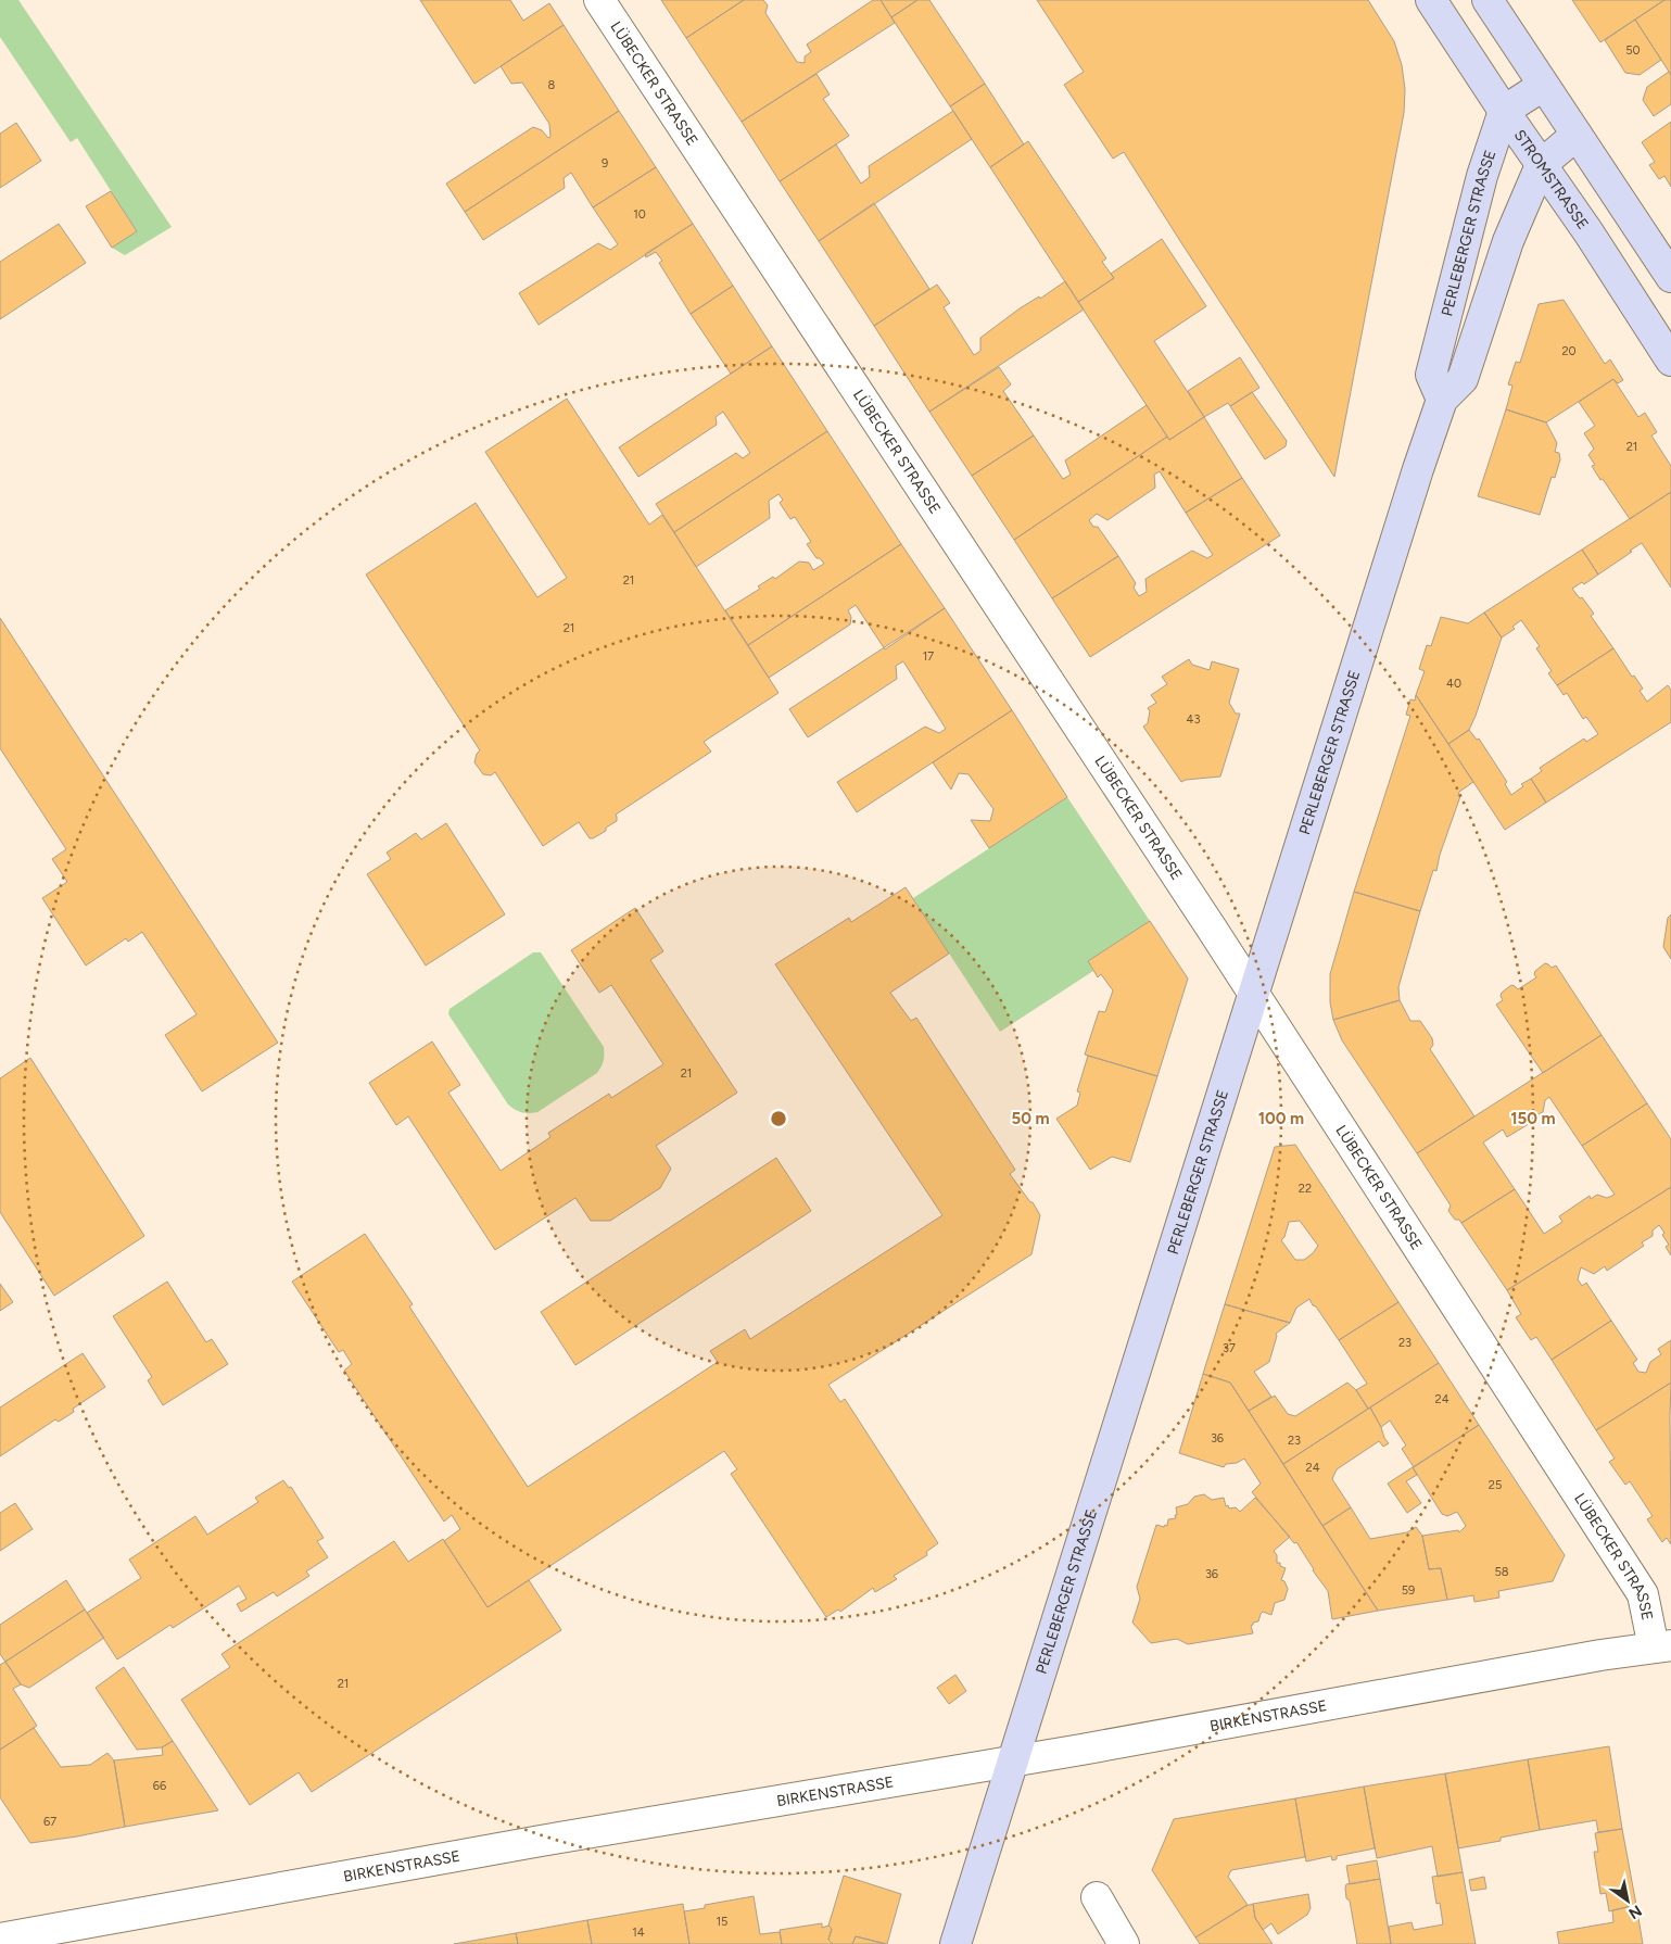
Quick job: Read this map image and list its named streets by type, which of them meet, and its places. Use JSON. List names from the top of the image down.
{
  "streets": {
    "main road": ["STROMSTRASSE", "PERLEBERGER STRASSE"],
    "street": ["LÜBECKER STRASSE", "BIRKENSTRASSE"]
  },
  "crossings": [
    ["LÜBECKER STRASSE", "PERLEBERGER STRASSE"],
    ["LÜBECKER STRASSE", "BIRKENSTRASSE"],
    ["STROMSTRASSE", "PERLEBERGER STRASSE"],
    ["PERLEBERGER STRASSE", "BIRKENSTRASSE"]
  ],
  "house_numbers": [
    "50",
    "8",
    "9",
    "10",
    "20",
    "21",
    "21",
    "21",
    "17",
    "40",
    "43",
    "21",
    "22",
    "23",
    "37",
    "24",
    "36",
    "23",
    "24",
    "25",
    "58",
    "36",
    "59",
    "21",
    "66",
    "67",
    "15",
    "14"
  ],
  "north": "bottom right",
  "rings": ["50 m", "100 m", "150 m"]
}
